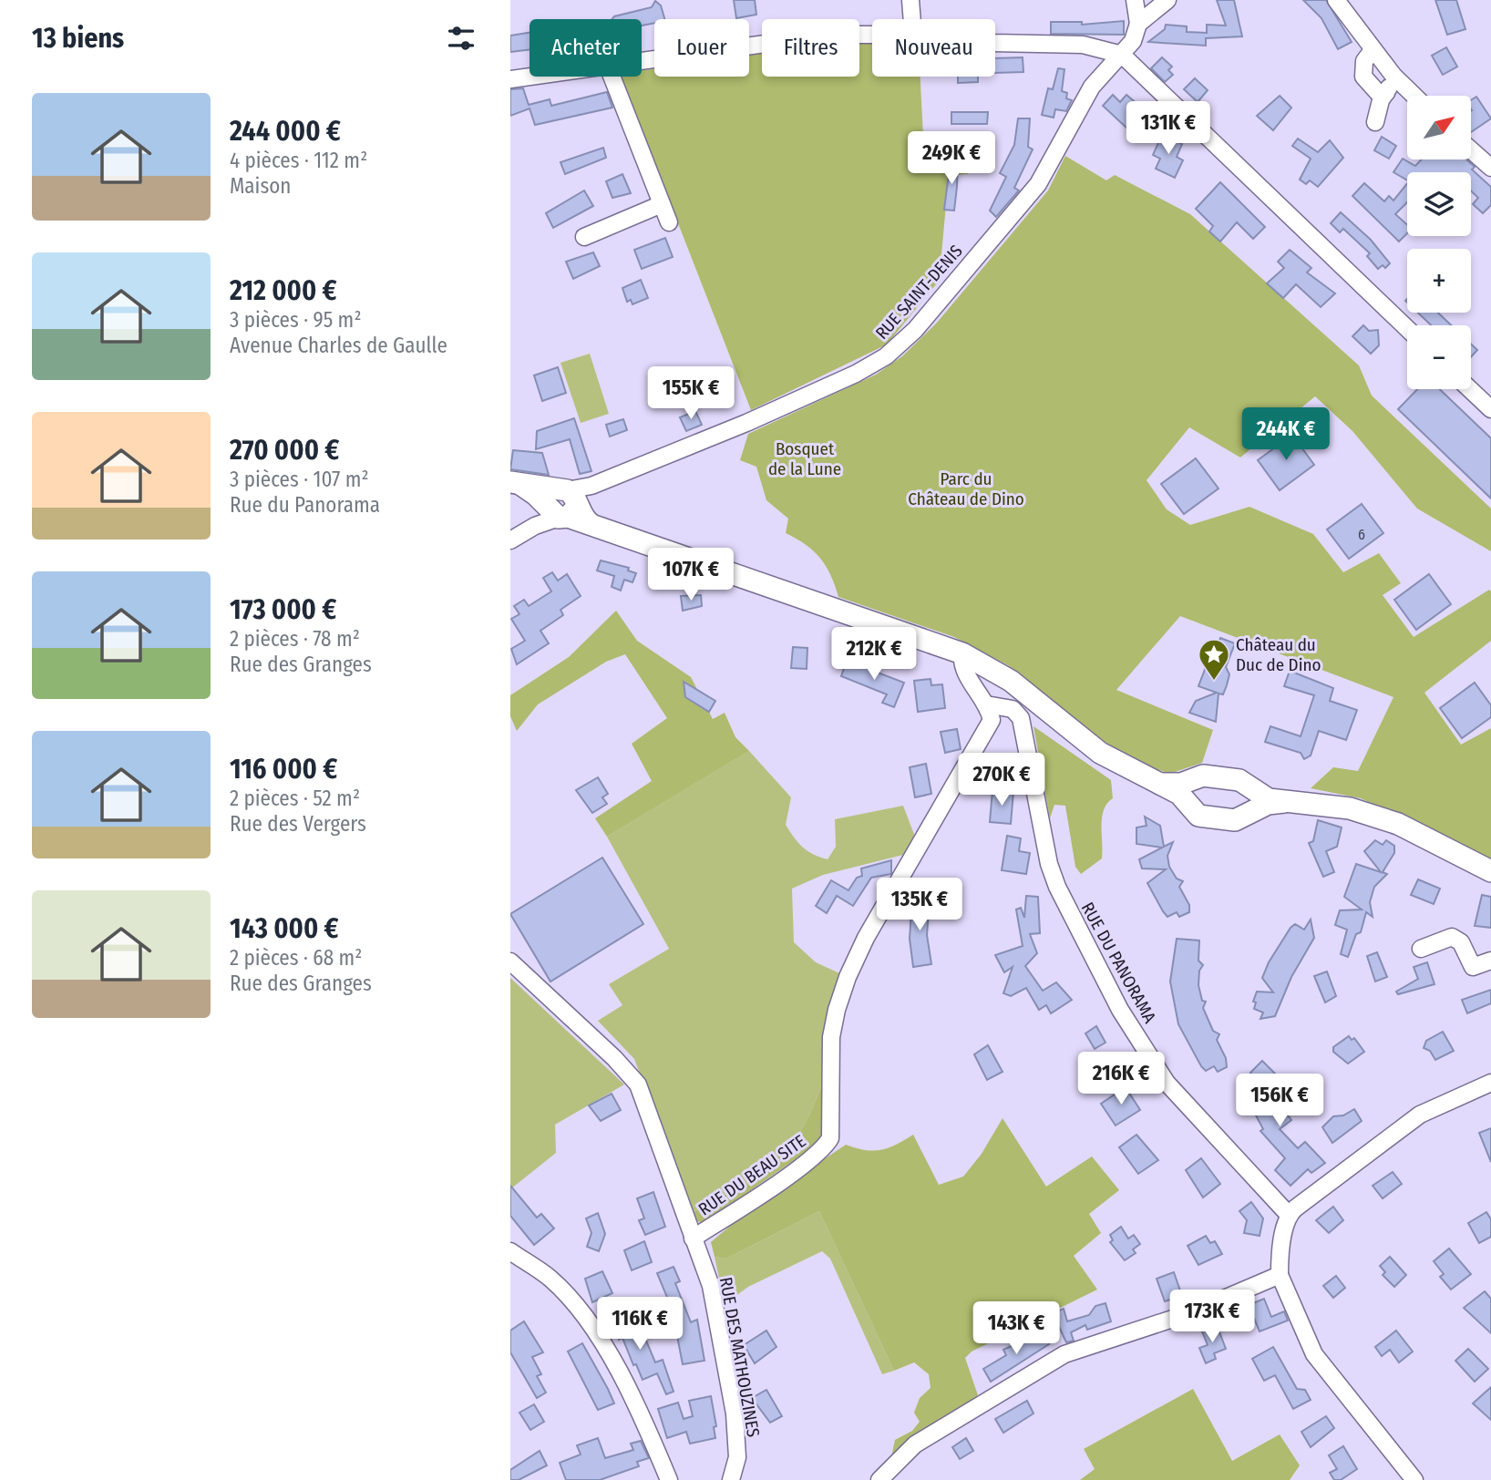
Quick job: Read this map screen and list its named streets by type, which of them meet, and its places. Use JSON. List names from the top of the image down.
{
  "streets": {
    "street": [
      "RUE SAINT-DENIS",
      "RUE DU PANORAMA",
      "RUE DU BEAU SITE",
      "RUE DES MATHOUZINES"
    ]
  },
  "crossings": [
    ["RUE DU PANORAMA", "RUE DU BEAU SITE"],
    ["RUE DU BEAU SITE", "RUE DES MATHOUZINES"]
  ],
  "parks": ["Bosquet de la Lune", "Parc du Château de Dino"],
  "places": {
    "place": ["Château du Duc de Dino"]
  },
  "house_numbers": ["6"],
  "north": "top right",
  "page": {
    "heading": "13 biens",
    "chip": [
      "Acheter",
      "Louer",
      "Filtres",
      "Nouveau"
    ],
    "list": [
      {
        "name": "244 000 €",
        "note": "4 pièces · 112 m² · Maison"
      },
      {
        "name": "212 000 €",
        "note": "3 pièces · 95 m² · Avenue Charles de Gaulle"
      },
      {
        "name": "270 000 €",
        "note": "3 pièces · 107 m² · Rue du Panorama"
      },
      {
        "name": "173 000 €",
        "note": "2 pièces · 78 m² · Rue des Granges"
      },
      {
        "name": "116 000 €",
        "note": "2 pièces · 52 m² · Rue des Vergers"
      },
      {
        "name": "143 000 €",
        "note": "2 pièces · 68 m² · Rue des Granges"
      }
    ],
    "map_buttons": ["+", "−"],
    "price": [
      "131K €",
      "249K €",
      "155K €",
      "244K €",
      "107K €",
      "212K €",
      "270K €",
      "135K €",
      "216K €",
      "156K €",
      "173K €",
      "116K €",
      "143K €"
    ]
  }
}
